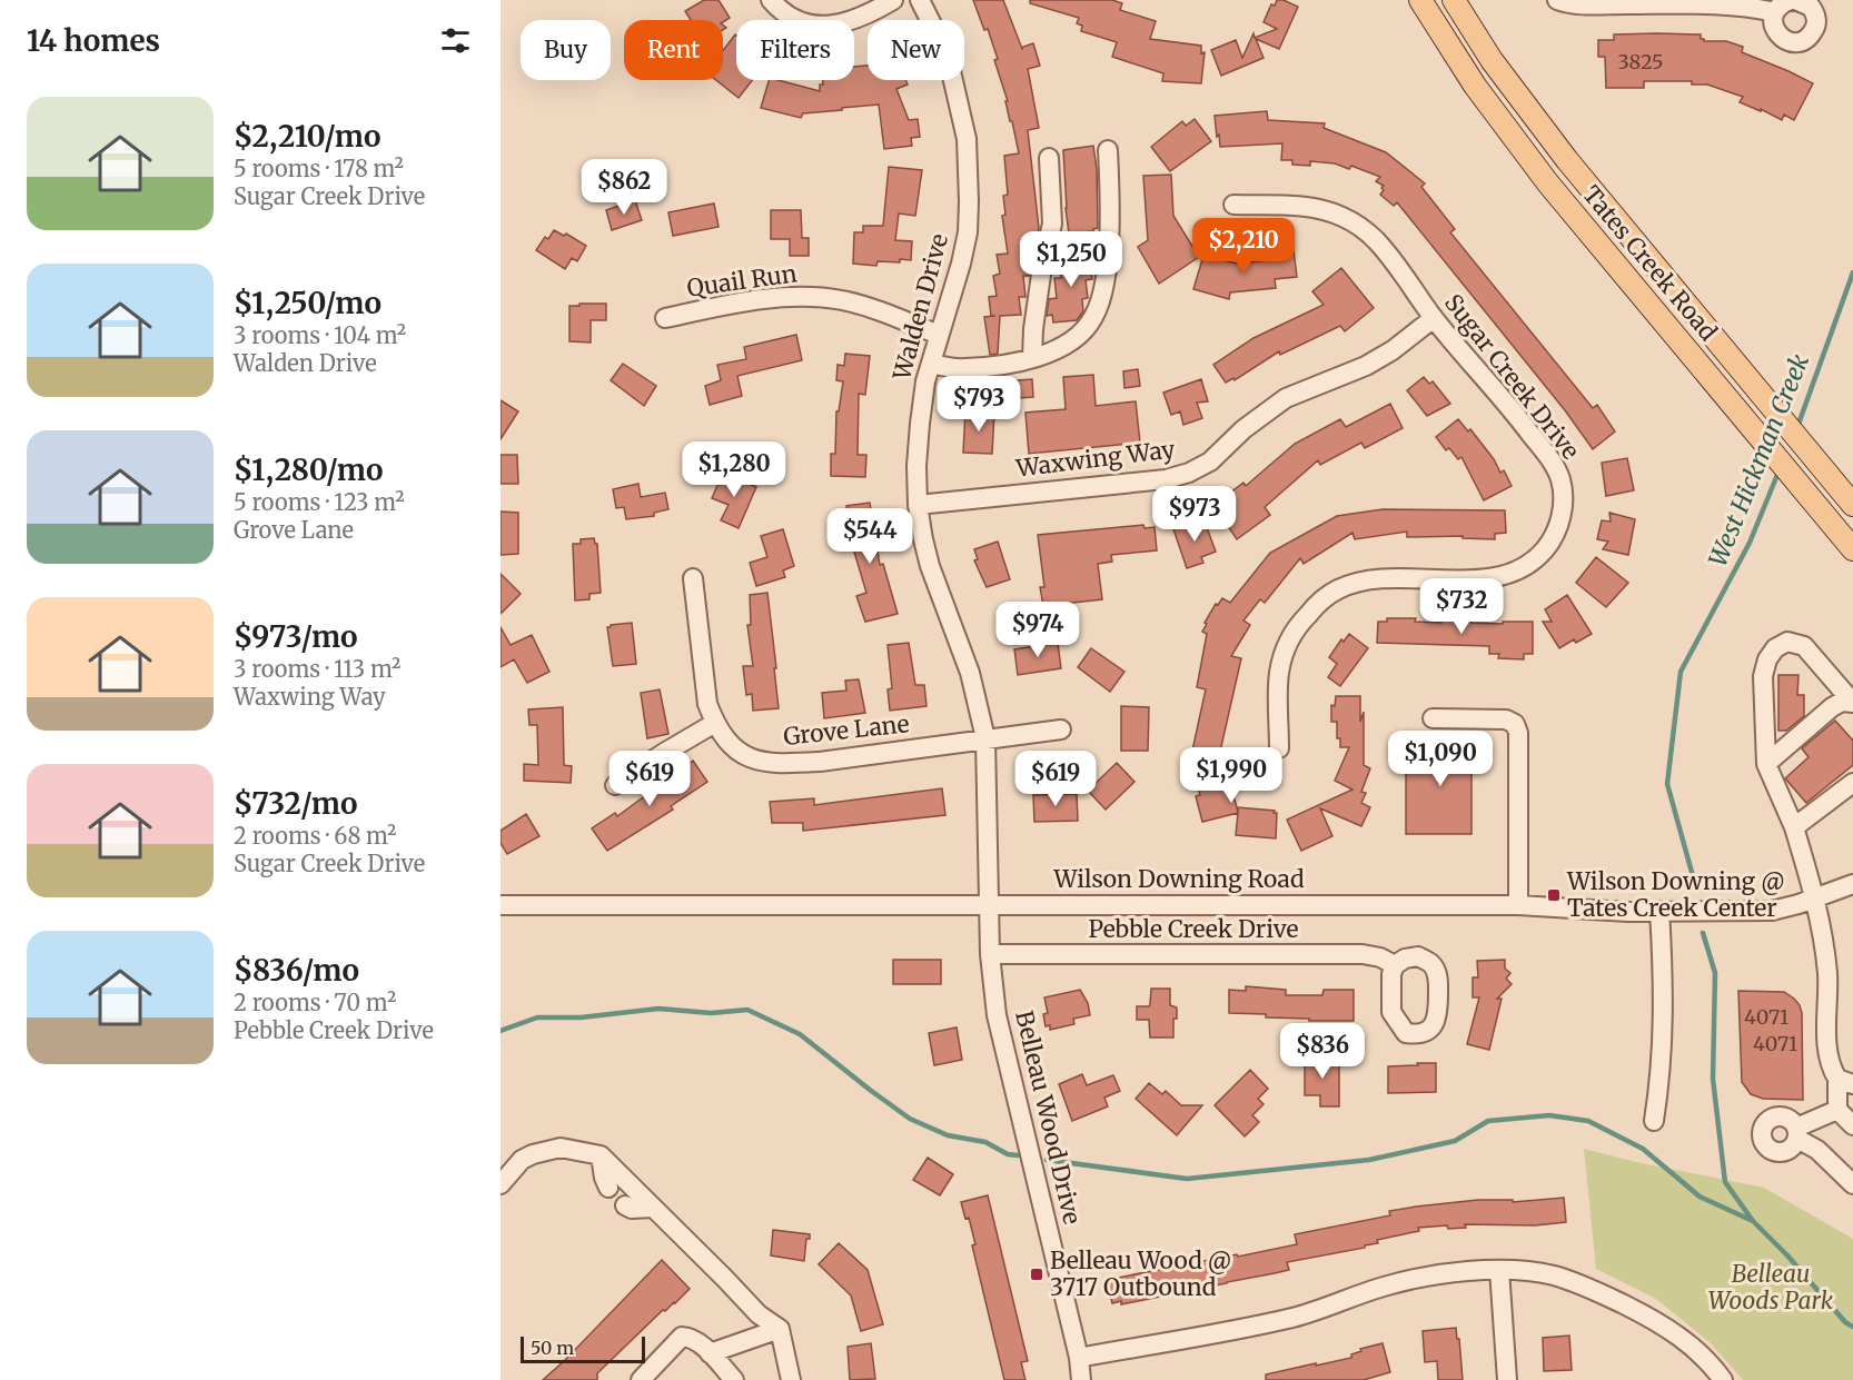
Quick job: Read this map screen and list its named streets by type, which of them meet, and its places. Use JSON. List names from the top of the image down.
{
  "streets": {
    "main road": ["Tates Creek Road"],
    "street": [
      "Quail Run",
      "Walden Drive",
      "Sugar Creek Drive",
      "Waxwing Way",
      "Grove Lane",
      "Wilson Downing Road",
      "Pebble Creek Drive",
      "Belleau Wood Drive"
    ]
  },
  "crossings": [
    ["Quail Run", "Walden Drive"],
    ["Walden Drive", "Waxwing Way"],
    ["Walden Drive", "Grove Lane"],
    ["Walden Drive", "Wilson Downing Road"],
    ["Walden Drive", "Belleau Wood Drive"],
    ["Sugar Creek Drive", "Waxwing Way"],
    ["Wilson Downing Road", "Belleau Wood Drive"],
    ["Pebble Creek Drive", "Belleau Wood Drive"]
  ],
  "water": ["West Hickman Creek"],
  "parks": ["Belleau Woods Park"],
  "places": {
    "transit": ["Wilson Downing @ Tates Creek Center", "Belleau Wood @ 3717 Outbound"]
  },
  "house_numbers": ["3825", "4071", "4071"],
  "scale_bar": "50 m",
  "page": {
    "heading": "14 homes",
    "chip": [
      "Buy",
      "Rent",
      "Filters",
      "New"
    ],
    "list": [
      {
        "name": "$2,210/mo",
        "note": "5 rooms · 178 m² · Sugar Creek Drive"
      },
      {
        "name": "$1,250/mo",
        "note": "3 rooms · 104 m² · Walden Drive"
      },
      {
        "name": "$1,280/mo",
        "note": "5 rooms · 123 m² · Grove Lane"
      },
      {
        "name": "$973/mo",
        "note": "3 rooms · 113 m² · Waxwing Way"
      },
      {
        "name": "$732/mo",
        "note": "2 rooms · 68 m² · Sugar Creek Drive"
      },
      {
        "name": "$836/mo",
        "note": "2 rooms · 70 m² · Pebble Creek Drive"
      }
    ],
    "price": [
      "$862",
      "$2,210",
      "$1,250",
      "$793",
      "$1,280",
      "$973",
      "$544",
      "$732",
      "$974",
      "$1,090",
      "$1,990",
      "$619",
      "$619",
      "$836"
    ],
    "scale": "50 m"
  }
}
